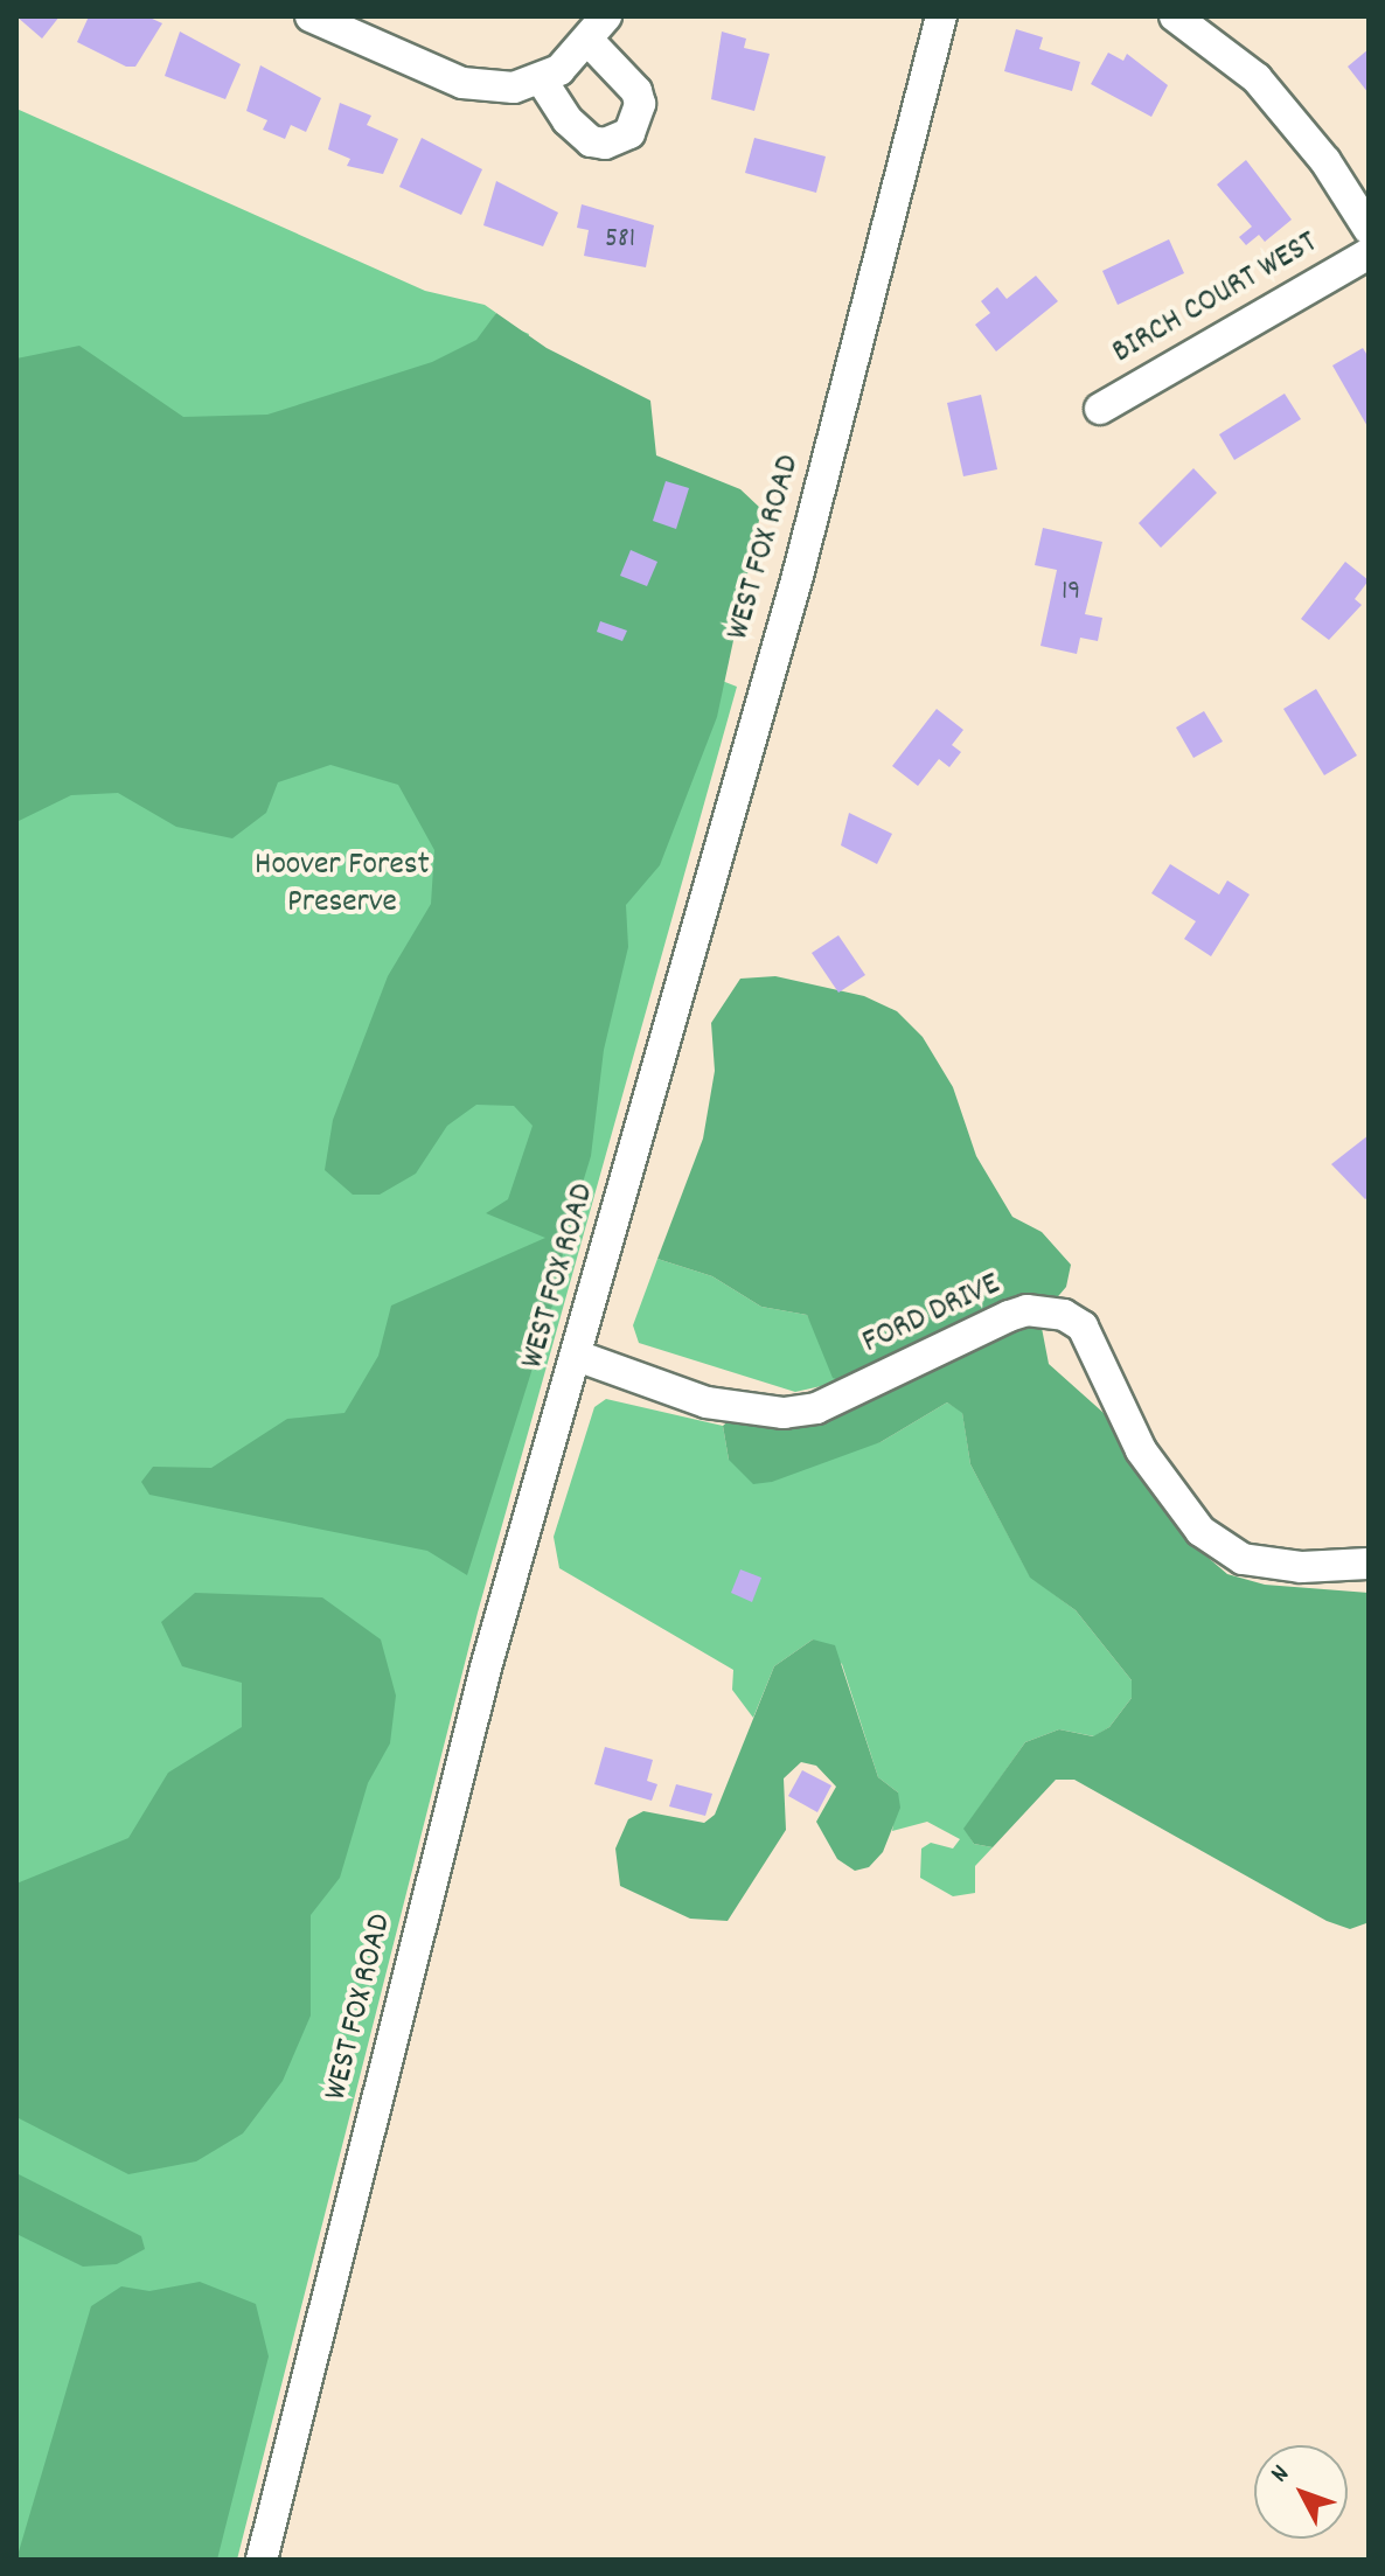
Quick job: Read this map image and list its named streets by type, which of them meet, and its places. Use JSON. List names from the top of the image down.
{
  "streets": {
    "street": ["BIRCH COURT WEST", "WEST FOX ROAD", "FORD DRIVE"]
  },
  "crossings": [
    ["WEST FOX ROAD", "FORD DRIVE"]
  ],
  "parks": ["Hoover Forest Preserve"],
  "house_numbers": ["581", "19"],
  "north": "top left"
}
